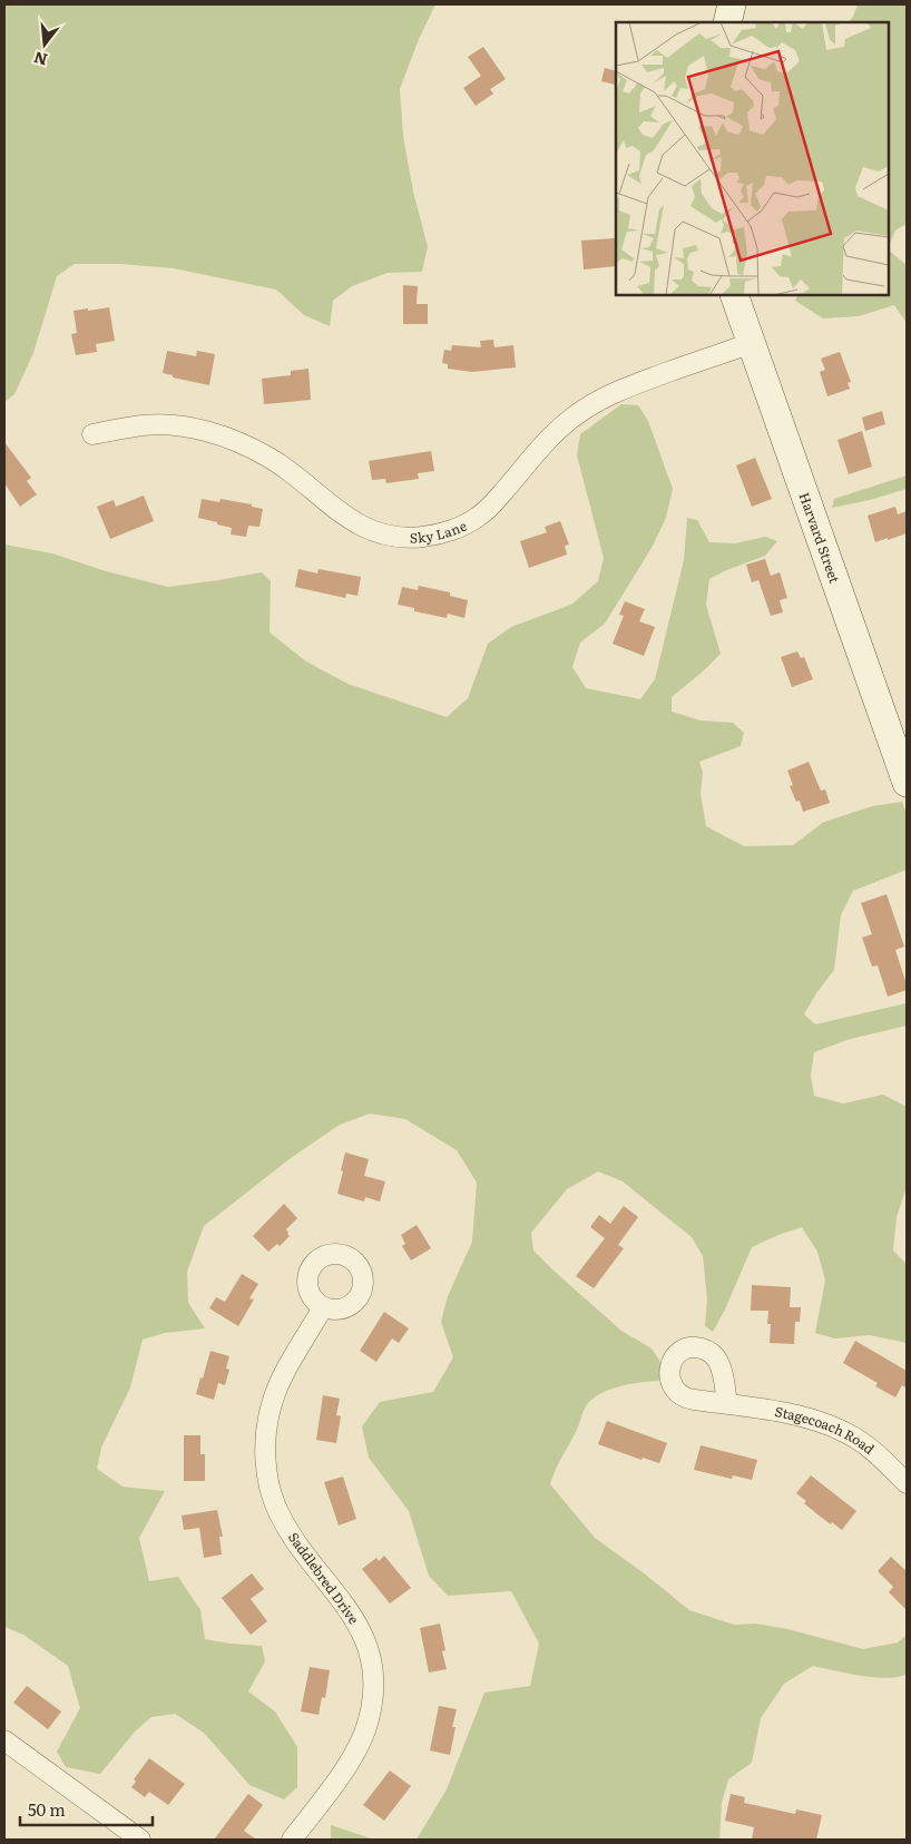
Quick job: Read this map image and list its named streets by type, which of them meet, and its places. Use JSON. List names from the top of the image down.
{
  "streets": {
    "main road": ["Harvard Street"],
    "street": ["Sky Lane", "Stagecoach Road", "Saddlebred Drive"]
  },
  "crossings": [
    ["Sky Lane", "Harvard Street"]
  ],
  "scale_bar": "50 m",
  "north": "bottom"
}
